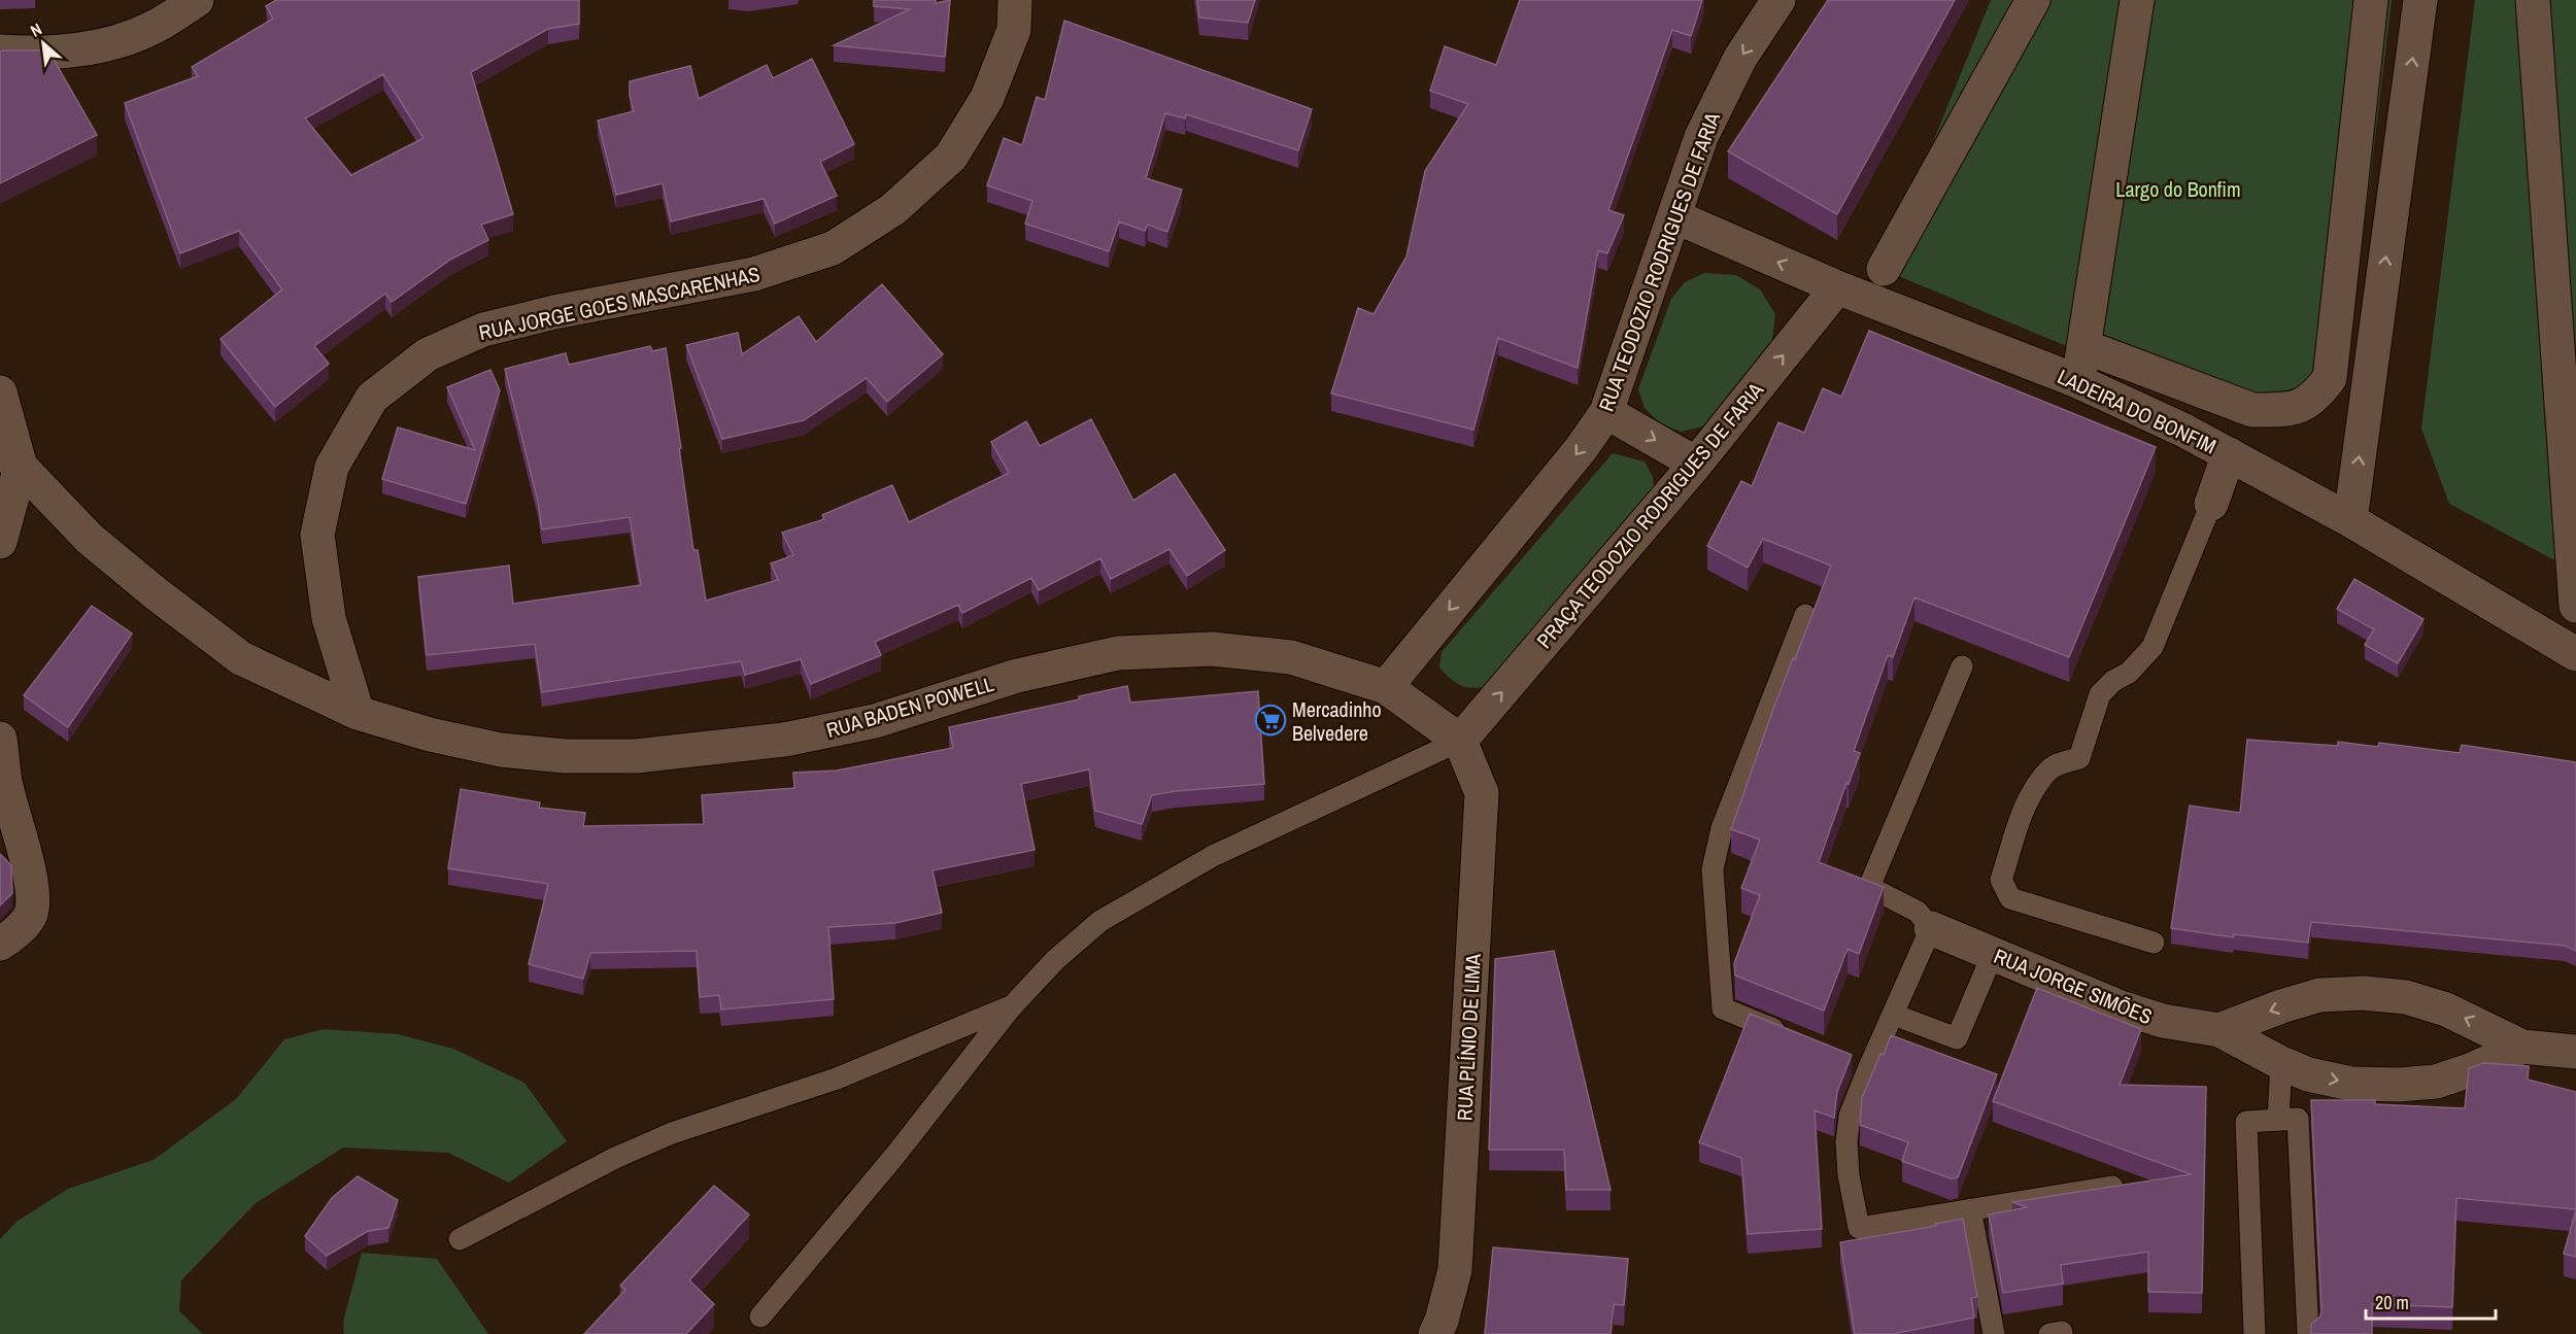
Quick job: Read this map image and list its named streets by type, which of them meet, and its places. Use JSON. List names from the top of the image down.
{
  "streets": {
    "street": [
      "RUA TEODOZIO RODRIGUES DE FARIA",
      "RUA JORGE GOES MASCARENHAS",
      "LADEIRA DO BONFIM",
      "PRAÇA TEODOZIO RODRIGUES DE FARIA",
      "RUA BADEN POWELL",
      "RUA JORGE SIMÕES",
      "RUA PLÍNIO DE LIMA"
    ]
  },
  "crossings": [
    ["RUA TEODOZIO RODRIGUES DE FARIA", "LADEIRA DO BONFIM"],
    ["RUA TEODOZIO RODRIGUES DE FARIA", "RUA BADEN POWELL"],
    ["RUA JORGE GOES MASCARENHAS", "RUA BADEN POWELL"],
    ["LADEIRA DO BONFIM", "PRAÇA TEODOZIO RODRIGUES DE FARIA"],
    ["PRAÇA TEODOZIO RODRIGUES DE FARIA", "RUA BADEN POWELL"],
    ["PRAÇA TEODOZIO RODRIGUES DE FARIA", "RUA PLÍNIO DE LIMA"],
    ["RUA BADEN POWELL", "RUA PLÍNIO DE LIMA"]
  ],
  "one_way": ["RUA TEODOZIO RODRIGUES DE FARIA", "PRAÇA TEODOZIO RODRIGUES DE FARIA"],
  "parks": ["Largo do Bonfim"],
  "places": {
    "supermarket": ["Mercadinho Belvedere"]
  },
  "scale_bar": "20 m",
  "north": "top left"
}
